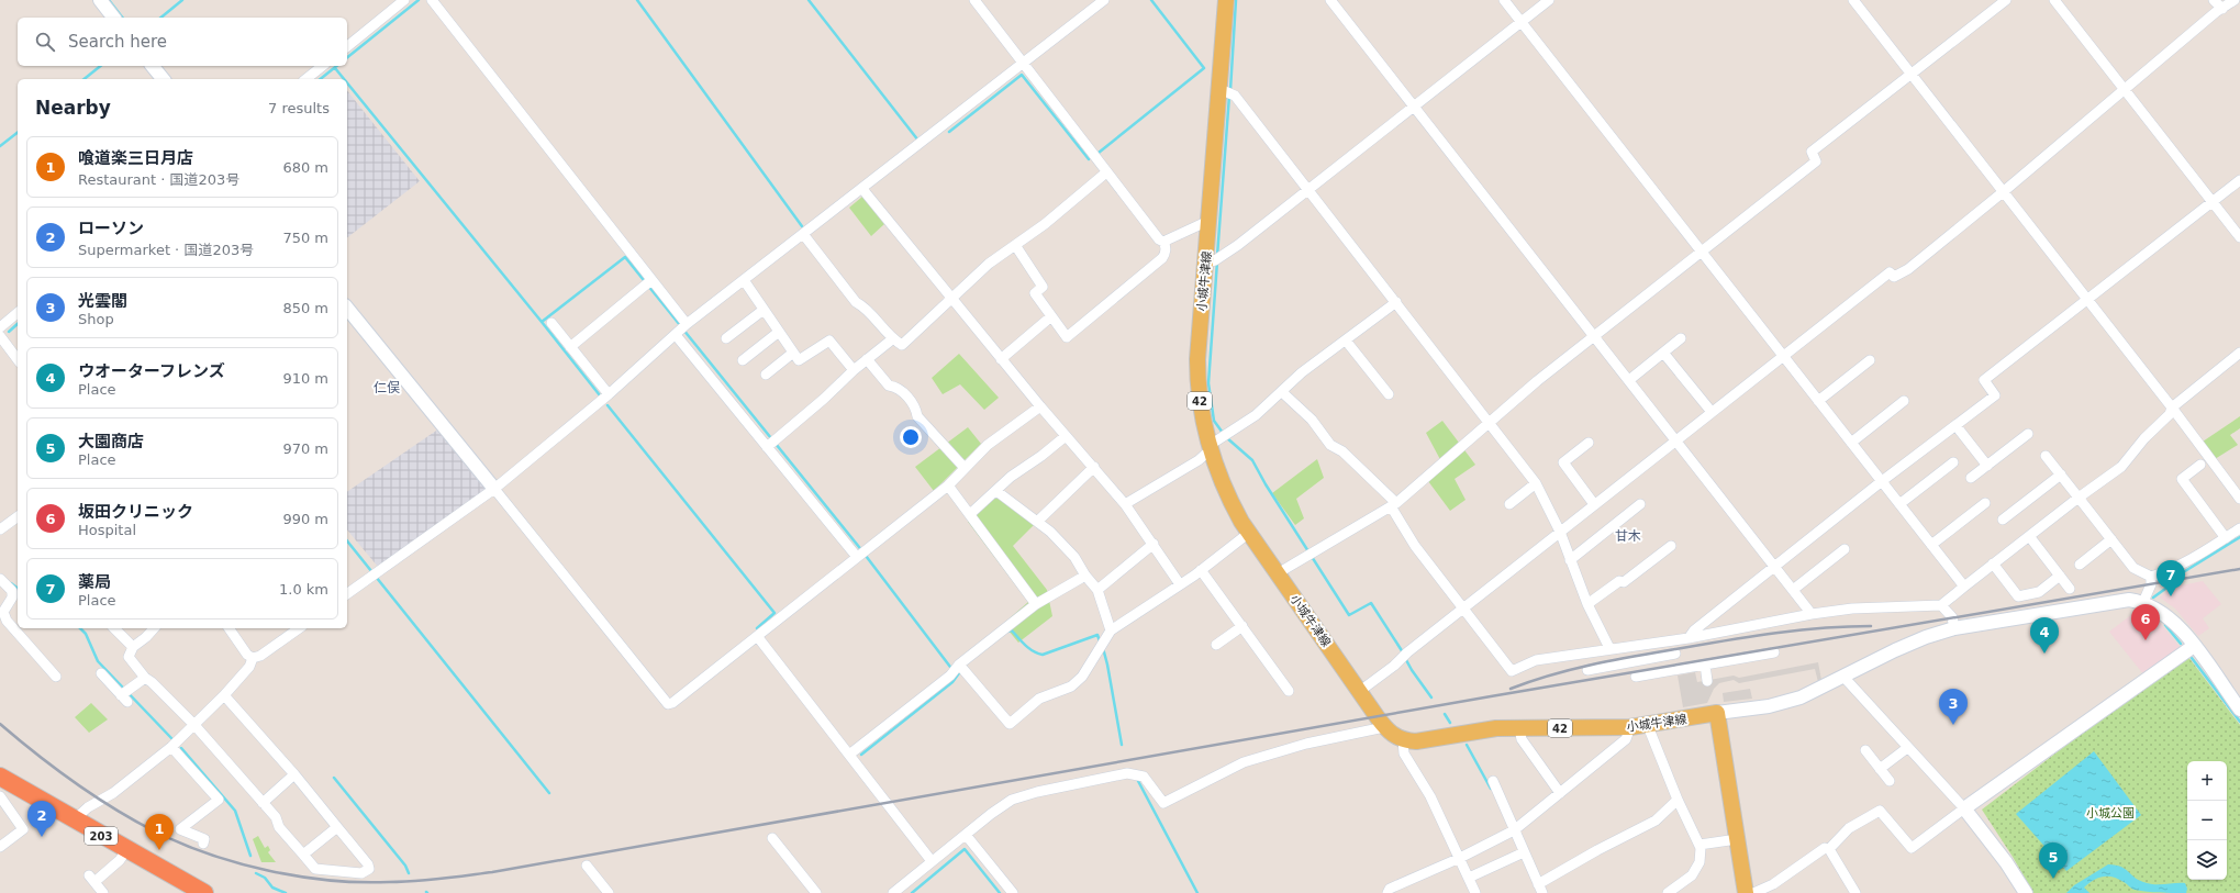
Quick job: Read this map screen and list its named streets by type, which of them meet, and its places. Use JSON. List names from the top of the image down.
{
  "streets": {
    "highway": ["203"],
    "main road": ["小城牛津線", "42"]
  },
  "districts": ["仁俣", "甘木"],
  "parks": ["小城公園"],
  "page": {
    "search": "Search here",
    "heading": ["Nearby", "7 results"],
    "list": [
      {
        "mark": "1",
        "name": "喰道楽三日月店",
        "note": "Restaurant · 国道203号",
        "value": "680 m"
      },
      {
        "mark": "2",
        "name": "ローソン",
        "note": "Supermarket · 国道203号",
        "value": "750 m"
      },
      {
        "mark": "3",
        "name": "光雲閣",
        "note": "Shop",
        "value": "850 m"
      },
      {
        "mark": "4",
        "name": "ウオーターフレンズ",
        "note": "Place",
        "value": "910 m"
      },
      {
        "mark": "5",
        "name": "大園商店",
        "note": "Place",
        "value": "970 m"
      },
      {
        "mark": "6",
        "name": "坂田クリニック",
        "note": "Hospital",
        "value": "990 m"
      },
      {
        "mark": "7",
        "name": "薬局",
        "note": "Place",
        "value": "1.0 km"
      }
    ],
    "pins": [
      "7",
      "6",
      "4",
      "3",
      "2",
      "1",
      "5"
    ],
    "map_buttons": ["+", "−"]
  }
}
